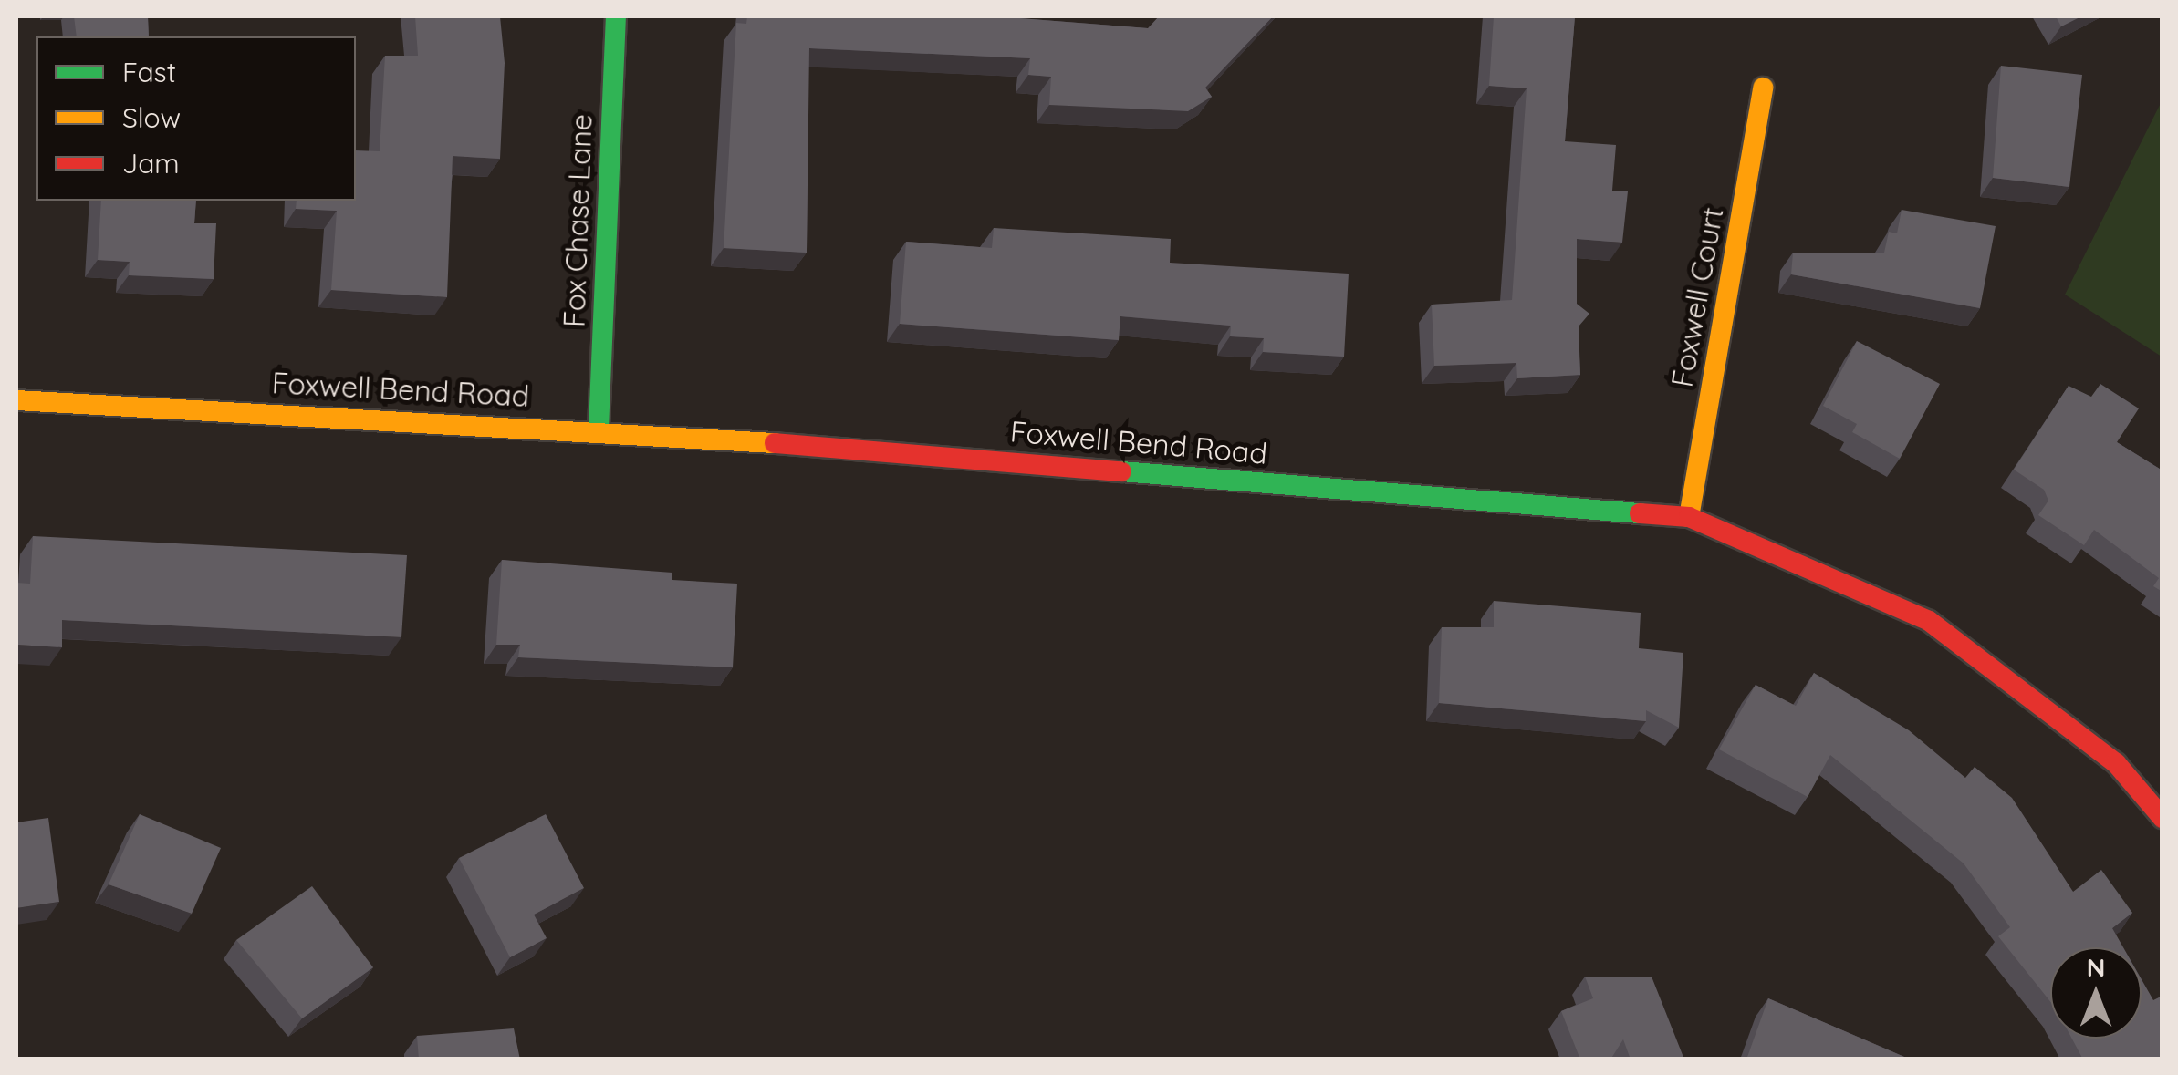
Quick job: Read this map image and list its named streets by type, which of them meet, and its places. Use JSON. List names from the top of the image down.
{
  "streets": {
    "street": ["Fox Chase Lane", "Foxwell Court", "Foxwell Bend Road"]
  },
  "crossings": [
    ["Fox Chase Lane", "Foxwell Bend Road"],
    ["Foxwell Court", "Foxwell Bend Road"]
  ],
  "legend": ["Fast", "Slow", "Jam"],
  "north": "top"
}
